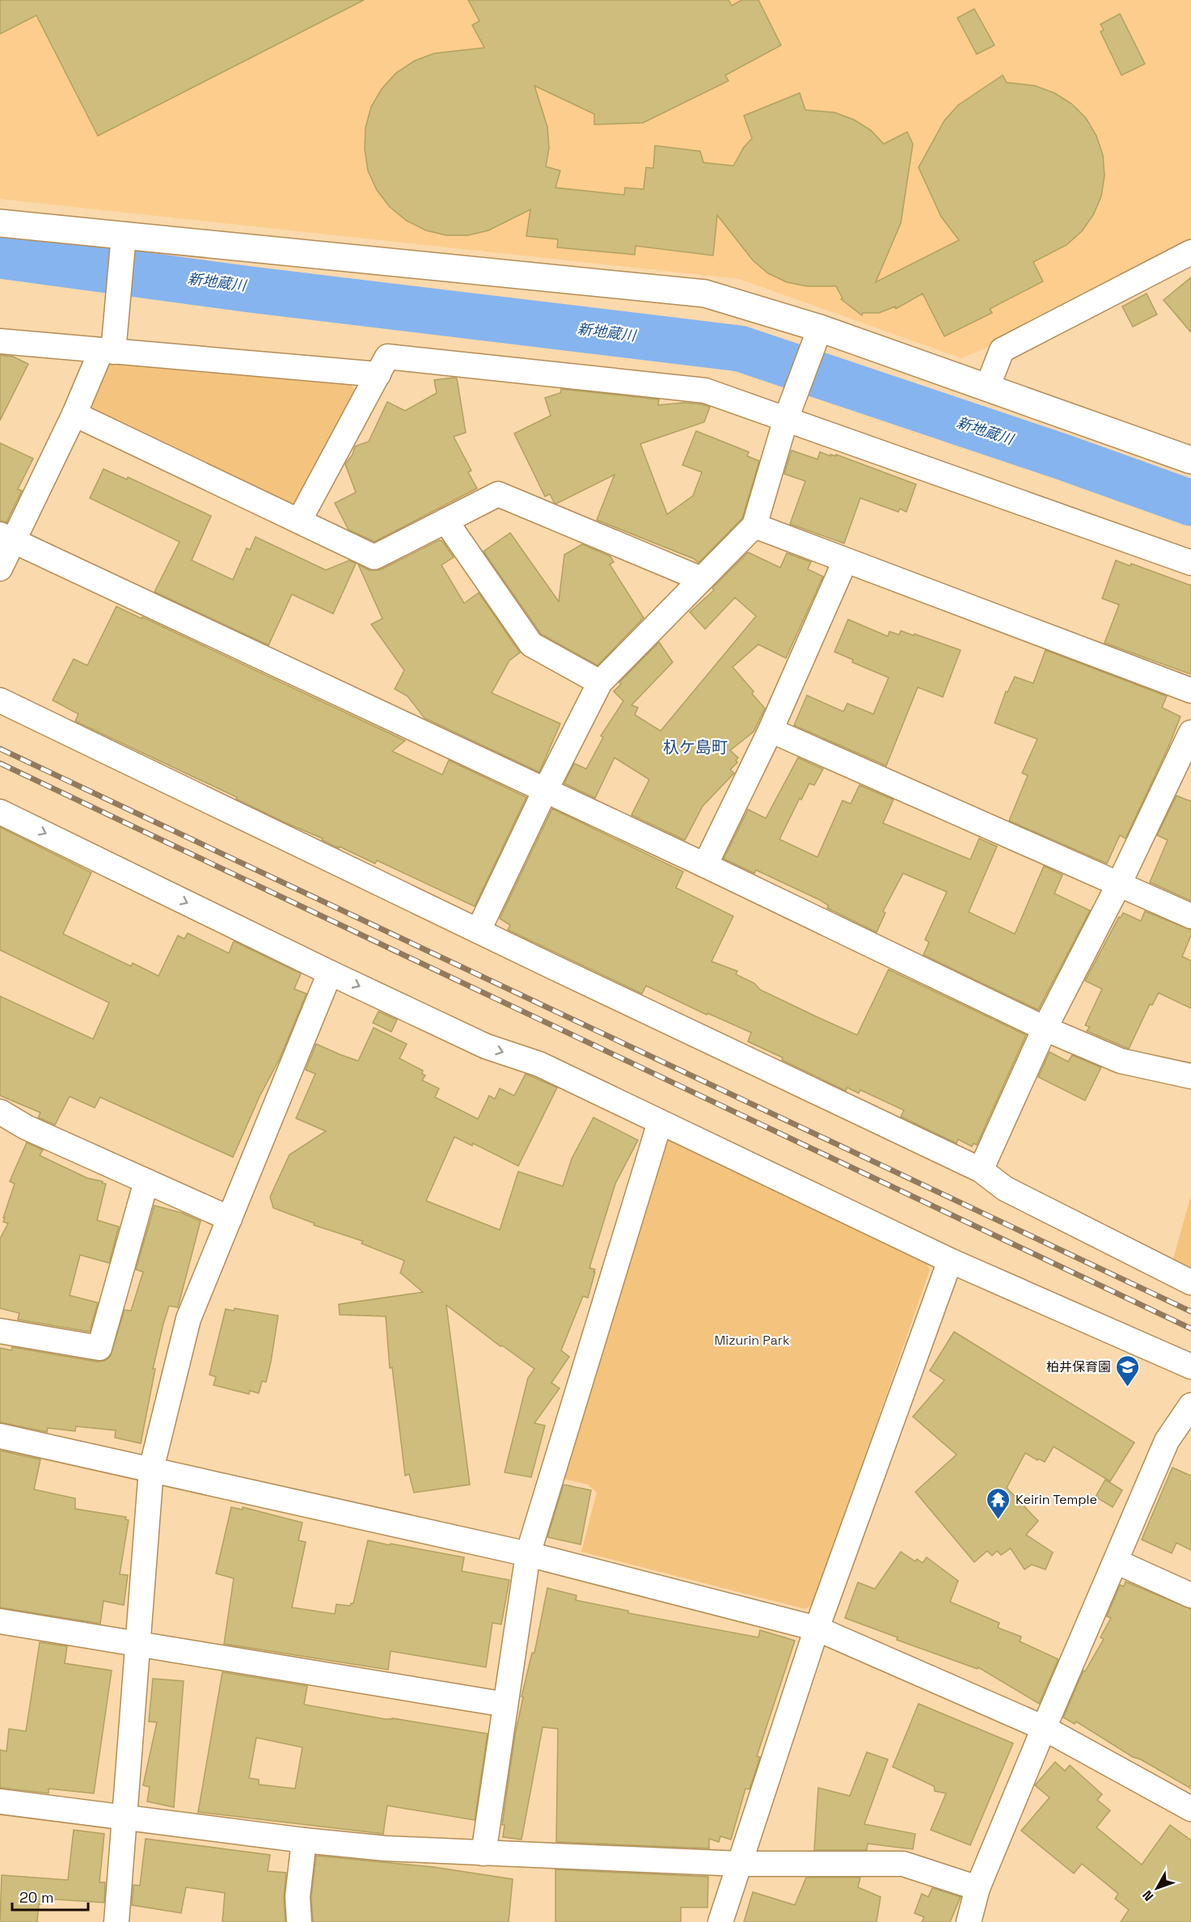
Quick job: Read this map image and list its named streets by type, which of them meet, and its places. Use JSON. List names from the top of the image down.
{
  "districts": ["杁ケ島町"],
  "water": ["新地蔵川"],
  "parks": ["Mizurin Park"],
  "places": {
    "school or university": ["柏井保育園"],
    "temple": ["Keirin Temple"]
  },
  "scale_bar": "20 m",
  "north": "bottom left"
}
